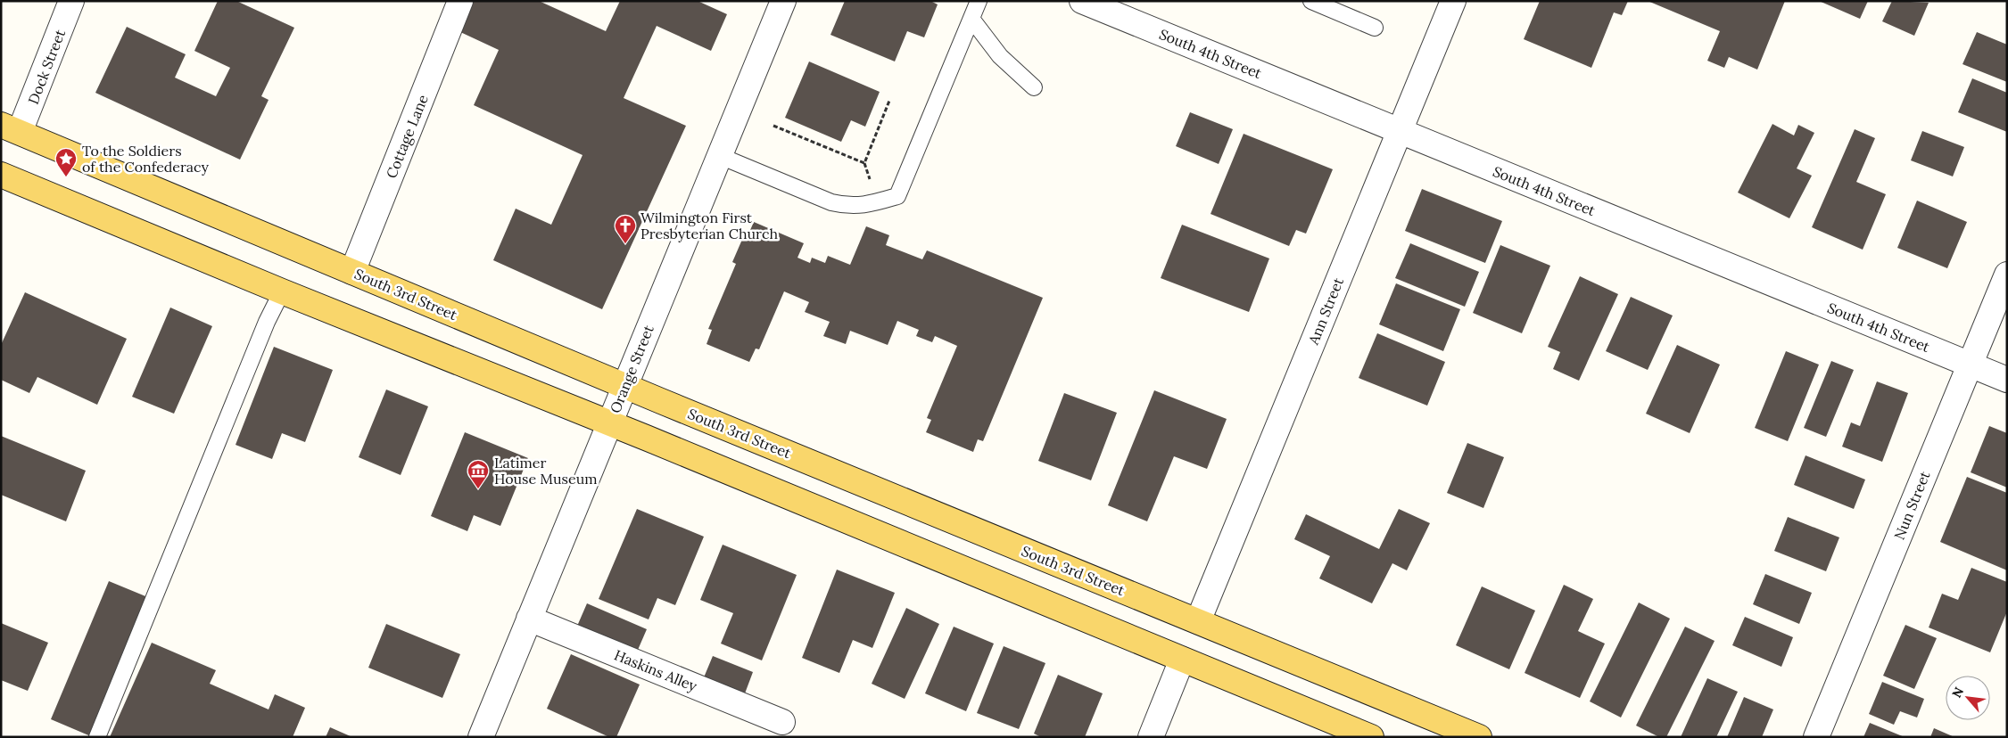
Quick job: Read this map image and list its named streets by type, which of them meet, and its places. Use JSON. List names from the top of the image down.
{
  "streets": {
    "main road": ["South 3rd Street"],
    "street": [
      "South 4th Street",
      "Dock Street",
      "Cottage Lane",
      "Ann Street",
      "Orange Street",
      "Nun Street",
      "Haskins Alley"
    ]
  },
  "crossings": [
    ["South 4th Street", "Ann Street"],
    ["South 4th Street", "Nun Street"],
    ["Dock Street", "South 3rd Street"],
    ["Cottage Lane", "South 3rd Street"],
    ["South 3rd Street", "Ann Street"],
    ["South 3rd Street", "Orange Street"],
    ["Orange Street", "Haskins Alley"]
  ],
  "places": {
    "place": ["To the Soldiers of the Confederacy"],
    "church": ["Wilmington First Presbyterian Church"],
    "museum": ["Latimer House Museum"]
  },
  "north": "top left"
}
